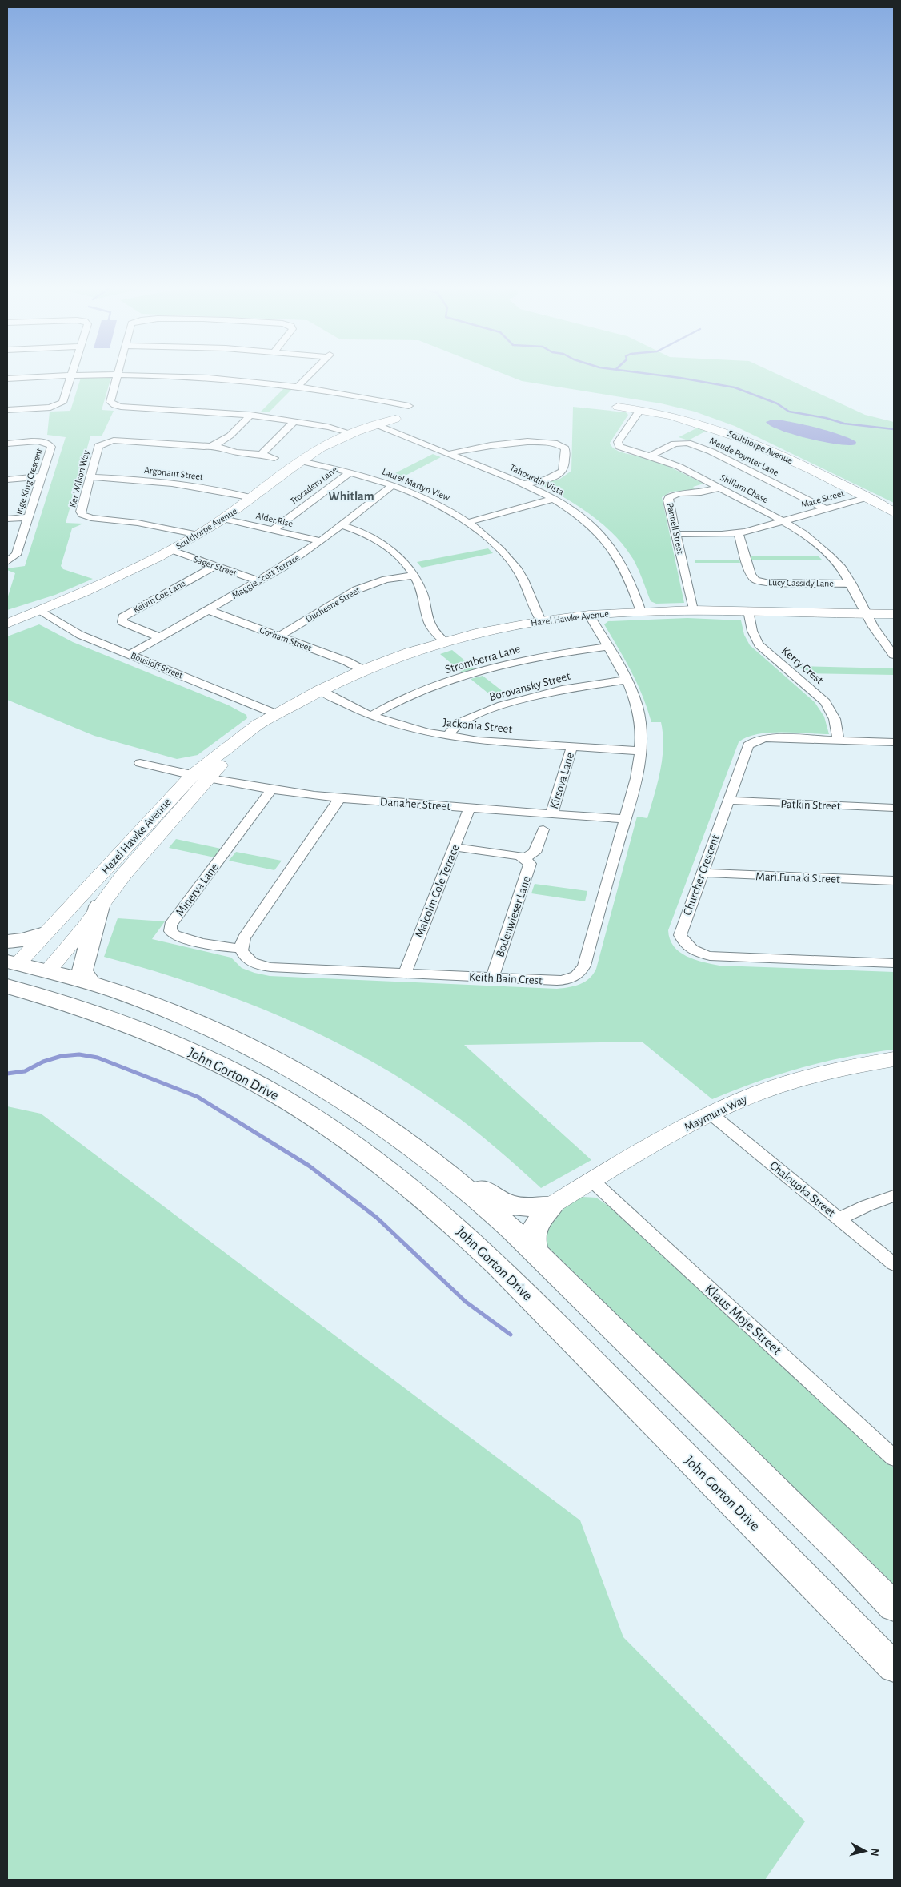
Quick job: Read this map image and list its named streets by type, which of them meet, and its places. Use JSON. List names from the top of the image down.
{
  "streets": {
    "main road": ["John Gorton Drive"],
    "street": [
      "Sculthorpe Avenue",
      "Maude Poynter Lane",
      "Argonaut Street",
      "Ker Wilson Way",
      "Tahourdin Vista",
      "Inge King Crescent",
      "Laurel Martyn View",
      "Trocadero Lane",
      "Shillam Chase",
      "Mace Street",
      "Alder Rise",
      "Pannell Street",
      "Sager Street",
      "Maggie Scott Terrace",
      "Lucy Cassidy Lane",
      "Kelvin Coe Lane",
      "Duchesne Street",
      "Hazel Hawke Avenue",
      "Gorham Street",
      "Stromberra Lane",
      "Bousloff Street",
      "Kerry Crest",
      "Borovansky Street",
      "Jackonia Street",
      "Kirsova Lane",
      "Danaher Street",
      "Patkin Street",
      "Churcher Crescent",
      "Mari Funaki Street",
      "Minerva Lane",
      "Malcolm Cole Terrace",
      "Bodenwieser Lane",
      "Keith Bain Crest",
      "Maymuru Way",
      "Chaloupka Street",
      "Klaus Moje Street"
    ]
  },
  "crossings": [
    ["Sculthorpe Avenue", "Argonaut Street"],
    ["Sculthorpe Avenue", "Ker Wilson Way"],
    ["Sculthorpe Avenue", "Tahourdin Vista"],
    ["Sculthorpe Avenue", "Laurel Martyn View"],
    ["Sculthorpe Avenue", "Shillam Chase"],
    ["Sculthorpe Avenue", "Mace Street"],
    ["Sculthorpe Avenue", "Alder Rise"],
    ["Sculthorpe Avenue", "Sager Street"],
    ["Sculthorpe Avenue", "Bousloff Street"],
    ["Maude Poynter Lane", "Shillam Chase"],
    ["Maude Poynter Lane", "Mace Street"],
    ["Argonaut Street", "Ker Wilson Way"],
    ["Tahourdin Vista", "Hazel Hawke Avenue"],
    ["Laurel Martyn View", "Trocadero Lane"],
    ["Laurel Martyn View", "Maggie Scott Terrace"],
    ["Laurel Martyn View", "Hazel Hawke Avenue"],
    ["Trocadero Lane", "Alder Rise"],
    ["Shillam Chase", "Mace Street"],
    ["Shillam Chase", "Pannell Street"],
    ["Shillam Chase", "Lucy Cassidy Lane"],
    ["Shillam Chase", "Hazel Hawke Avenue"],
    ["Alder Rise", "Maggie Scott Terrace"],
    ["Pannell Street", "Hazel Hawke Avenue"],
    ["Sager Street", "Maggie Scott Terrace"],
    ["Sager Street", "Kelvin Coe Lane"],
    ["Maggie Scott Terrace", "Kelvin Coe Lane"],
    ["Maggie Scott Terrace", "Gorham Street"],
    ["Maggie Scott Terrace", "Bousloff Street"],
    ["Duchesne Street", "Gorham Street"],
    ["Hazel Hawke Avenue", "Gorham Street"],
    ["Hazel Hawke Avenue", "Bousloff Street"],
    ["Hazel Hawke Avenue", "Kerry Crest"],
    ["Hazel Hawke Avenue", "Jackonia Street"],
    ["Hazel Hawke Avenue", "Danaher Street"],
    ["Hazel Hawke Avenue", "Keith Bain Crest"],
    ["Stromberra Lane", "Jackonia Street"],
    ["Stromberra Lane", "Keith Bain Crest"],
    ["Kerry Crest", "Churcher Crescent"],
    ["Borovansky Street", "Jackonia Street"],
    ["Borovansky Street", "Keith Bain Crest"],
    ["Jackonia Street", "Kirsova Lane"],
    ["Jackonia Street", "Keith Bain Crest"],
    ["Kirsova Lane", "Danaher Street"],
    ["Danaher Street", "Minerva Lane"],
    ["Danaher Street", "Malcolm Cole Terrace"],
    ["Danaher Street", "Keith Bain Crest"],
    ["Patkin Street", "Churcher Crescent"],
    ["Churcher Crescent", "Mari Funaki Street"],
    ["Minerva Lane", "Keith Bain Crest"],
    ["Malcolm Cole Terrace", "Bodenwieser Lane"],
    ["Malcolm Cole Terrace", "Keith Bain Crest"],
    ["Bodenwieser Lane", "Keith Bain Crest"],
    ["Maymuru Way", "Chaloupka Street"],
    ["Maymuru Way", "Klaus Moje Street"]
  ],
  "districts": ["Whitlam"],
  "north": "right"
}
